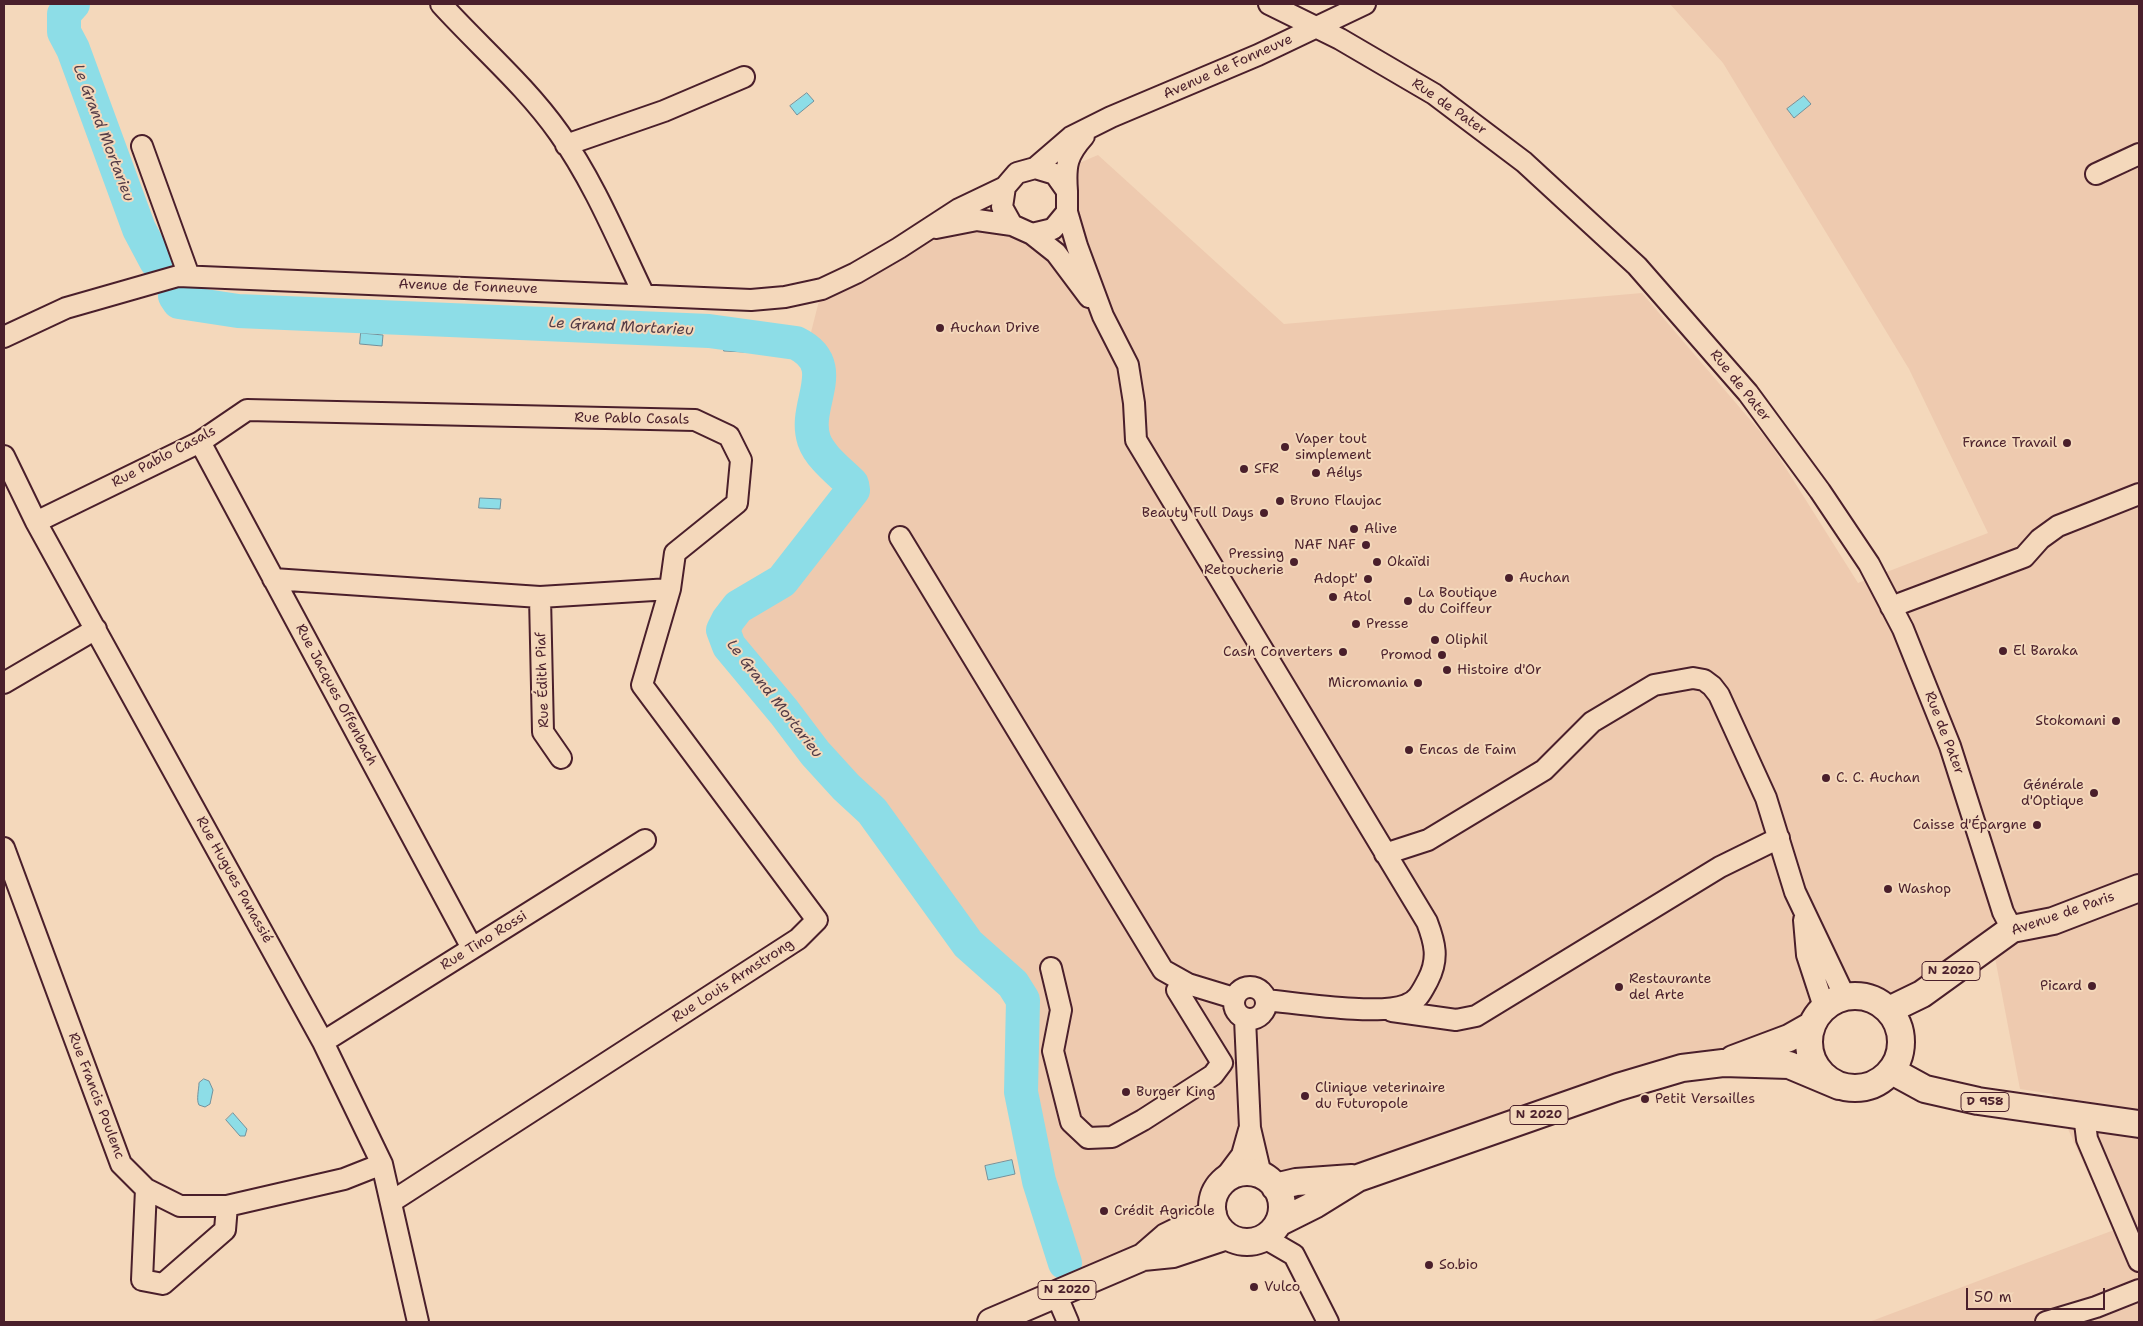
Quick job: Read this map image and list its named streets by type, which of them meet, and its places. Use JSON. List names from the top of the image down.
{
  "streets": {
    "main road": ["Avenue de Paris", "N 2020", "D 958"],
    "street": [
      "Avenue de Fonneuve",
      "Rue de Pater",
      "Rue Pablo Casals",
      "Rue Édith Piaf",
      "Rue Jacques Offenbach",
      "Rue Hugues Panassié",
      "Rue Tino Rossi",
      "Rue Louis Armstrong",
      "Rue Francis Poulenc"
    ]
  },
  "crossings": [
    ["Avenue de Fonneuve", "Rue de Pater"],
    ["Rue de Pater", "Avenue de Paris"],
    ["Rue Pablo Casals", "Rue Jacques Offenbach"],
    ["Rue Pablo Casals", "Rue Hugues Panassié"],
    ["Rue Pablo Casals", "Rue Louis Armstrong"],
    ["Rue Jacques Offenbach", "Rue Tino Rossi"],
    ["Rue Hugues Panassié", "Rue Tino Rossi"],
    ["Rue Hugues Panassié", "Rue Louis Armstrong"],
    ["Rue Hugues Panassié", "Rue Francis Poulenc"],
    ["Avenue de Paris", "N 2020"],
    ["Avenue de Paris", "D 958"],
    ["N 2020", "D 958"]
  ],
  "water": ["Le Grand Mortarieu"],
  "places": [
    "Auchan Drive",
    "France Travail",
    "Vaper tout simplement",
    "SFR",
    "Aélys",
    "Bruno Flaujac",
    "Beauty Full Days",
    "Alive",
    "NAF NAF",
    "Pressing Retoucherie",
    "Okaïdi",
    "Auchan",
    "Adopt'",
    "Atol",
    "La Boutique du Coiffeur",
    "Presse",
    "Oliphil",
    "El Baraka",
    "Cash Converters",
    "Promod",
    "Histoire d'Or",
    "Micromania",
    "Stokomani",
    "Encas de Faim",
    "C. C. Auchan",
    "Générale d'Optique",
    "Caisse d'Épargne",
    "Washop",
    "Picard",
    "Restaurante del Arte",
    "Burger King",
    "Clinique veterinaire du Futuropole",
    "Petit Versailles",
    "Crédit Agricole",
    "So.bio",
    "Vulco"
  ],
  "scale_bar": "50 m"
}
